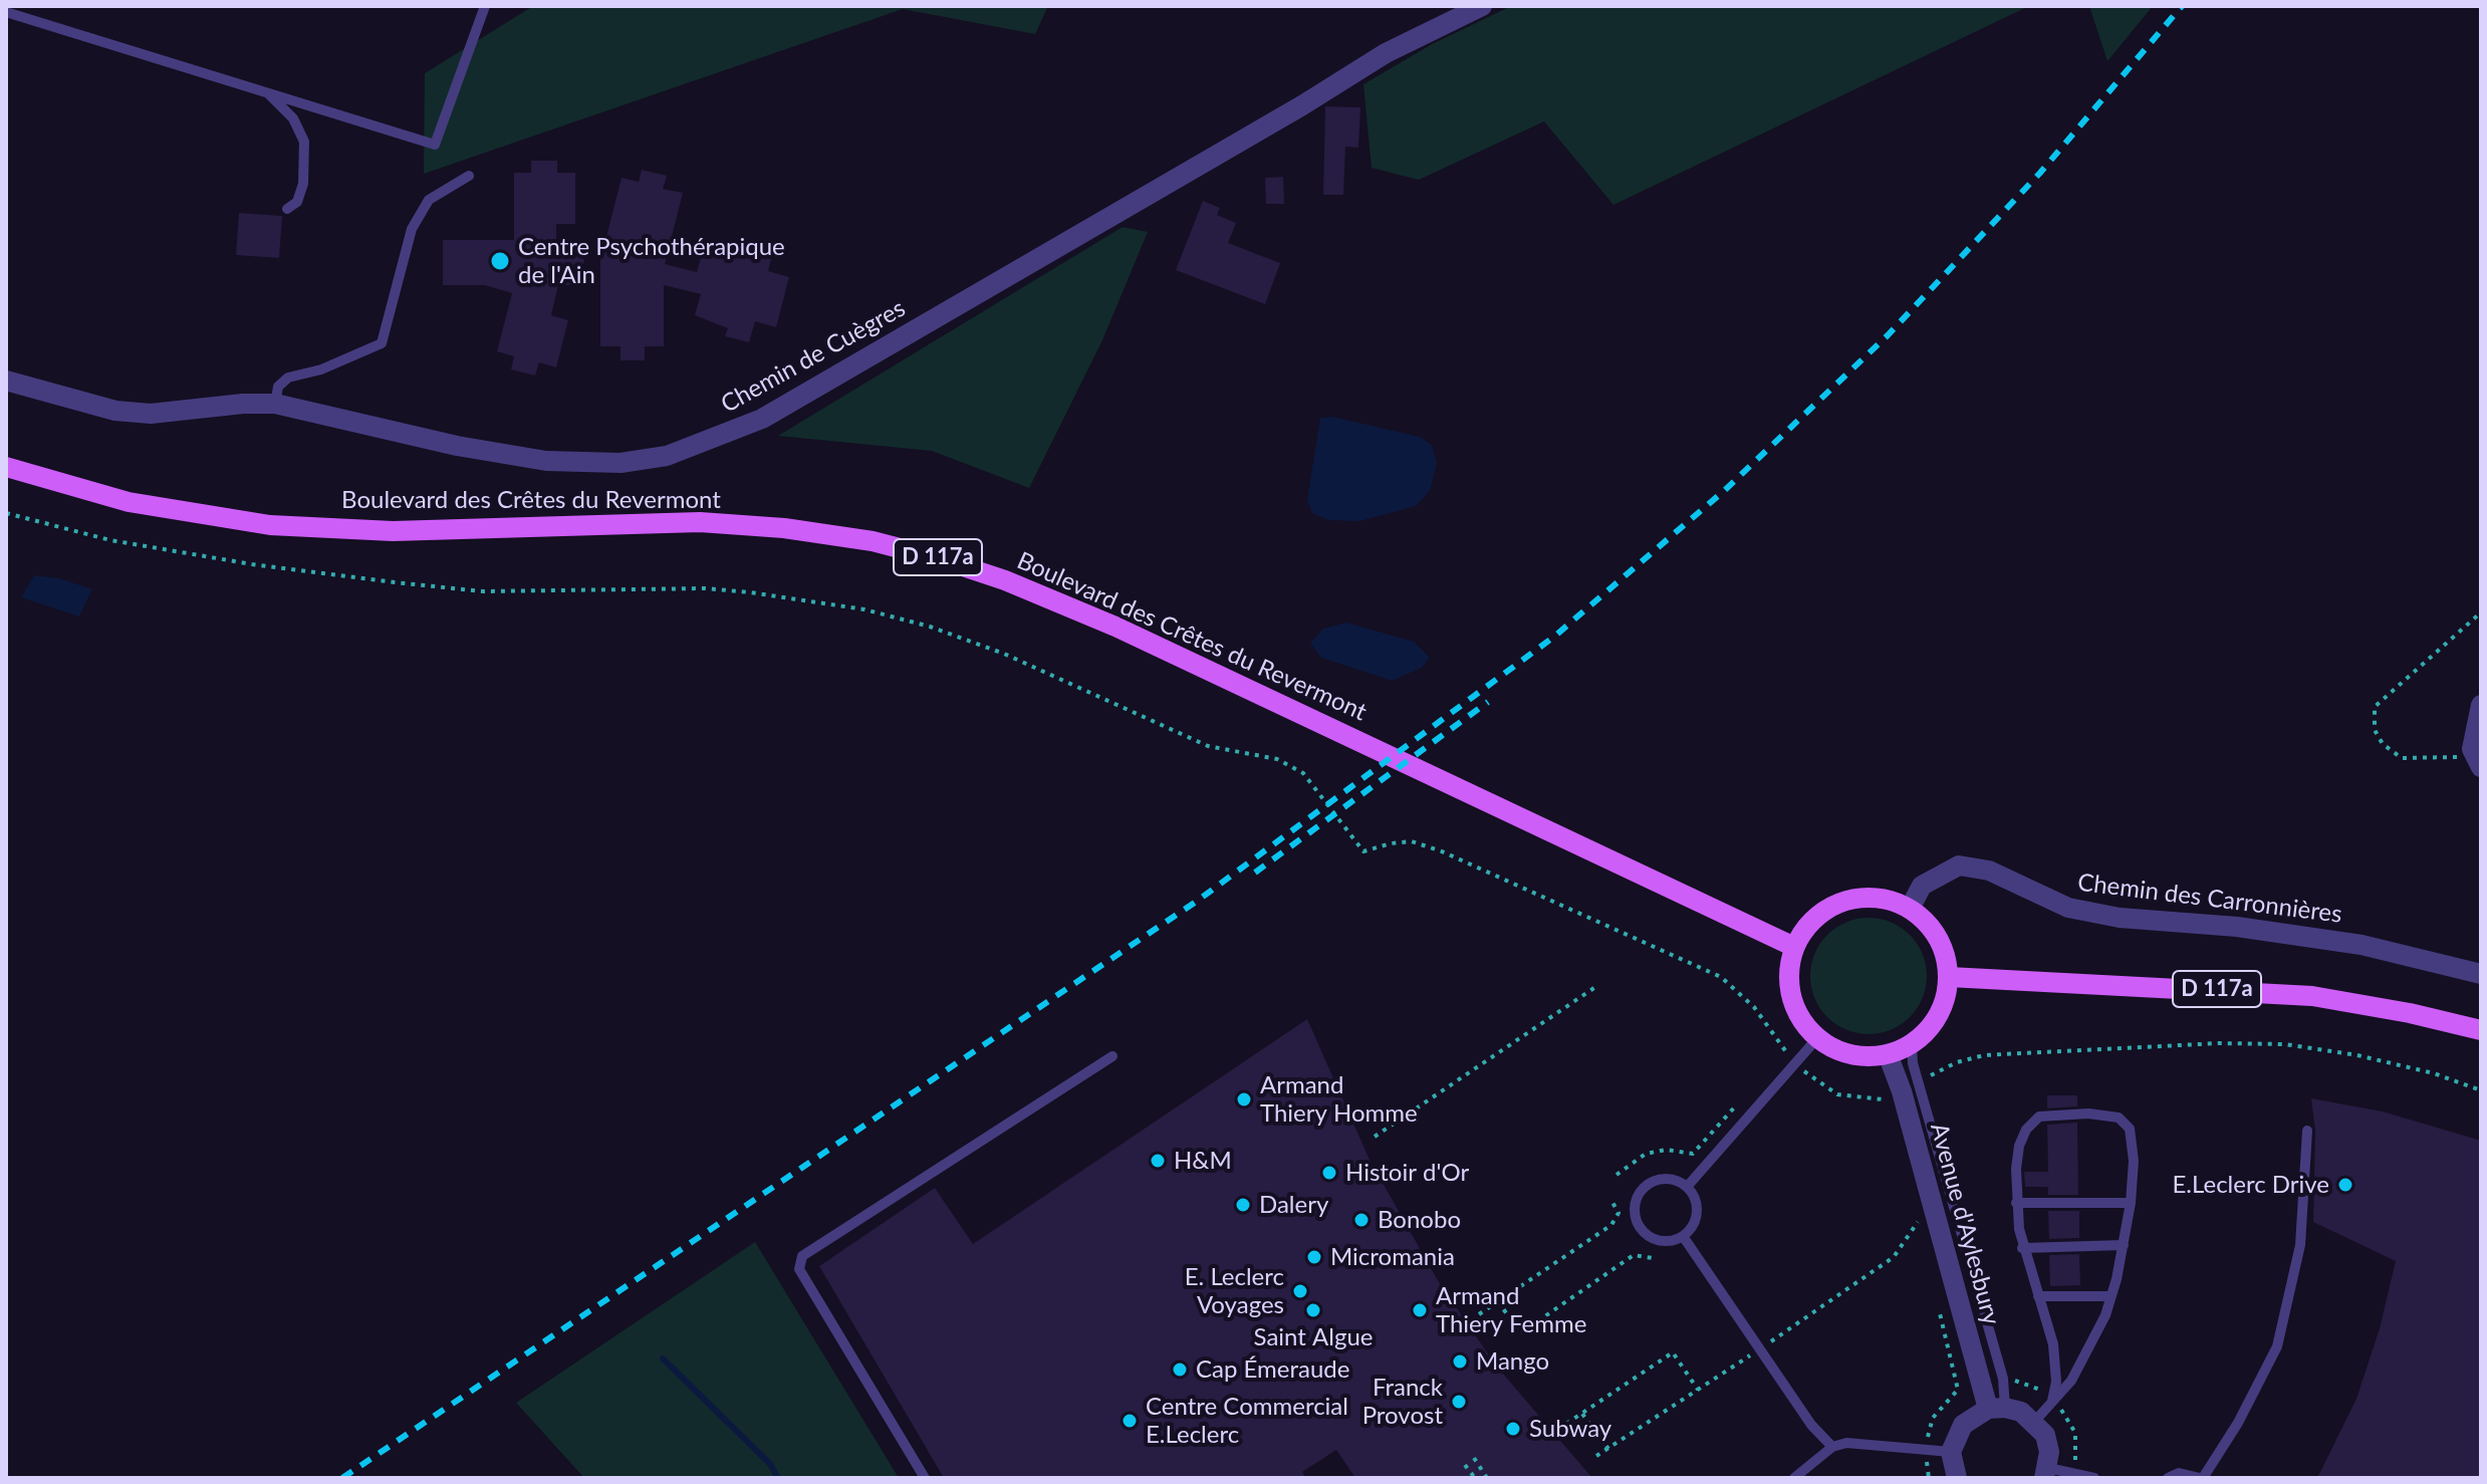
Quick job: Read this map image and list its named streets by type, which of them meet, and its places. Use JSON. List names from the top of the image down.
{
  "streets": {
    "main road": ["Boulevard des Crêtes du Revermont", "D 117a"],
    "street": ["Chemin de Cuègres", "Chemin des Carronnières", "Avenue d'Aylesbury"]
  },
  "crossings": [
    ["Boulevard des Crêtes du Revermont", "D 117a"],
    ["Boulevard des Crêtes du Revermont", "Chemin des Carronnières"],
    ["Boulevard des Crêtes du Revermont", "Avenue d'Aylesbury"],
    ["D 117a", "Chemin des Carronnières"],
    ["D 117a", "Avenue d'Aylesbury"],
    ["Chemin des Carronnières", "Avenue d'Aylesbury"]
  ],
  "places": [
    "Centre Psychothérapique de l'Ain",
    "Armand Thiery Homme",
    "H&M",
    "Histoir d'Or",
    "E.Leclerc Drive",
    "Dalery",
    "Bonobo",
    "Micromania",
    "E. Leclerc Voyages",
    "Saint Algue",
    "Armand Thiery Femme",
    "Mango",
    "Cap Émeraude",
    "Franck Provost",
    "Centre Commercial E.Leclerc",
    "Subway"
  ]
}
